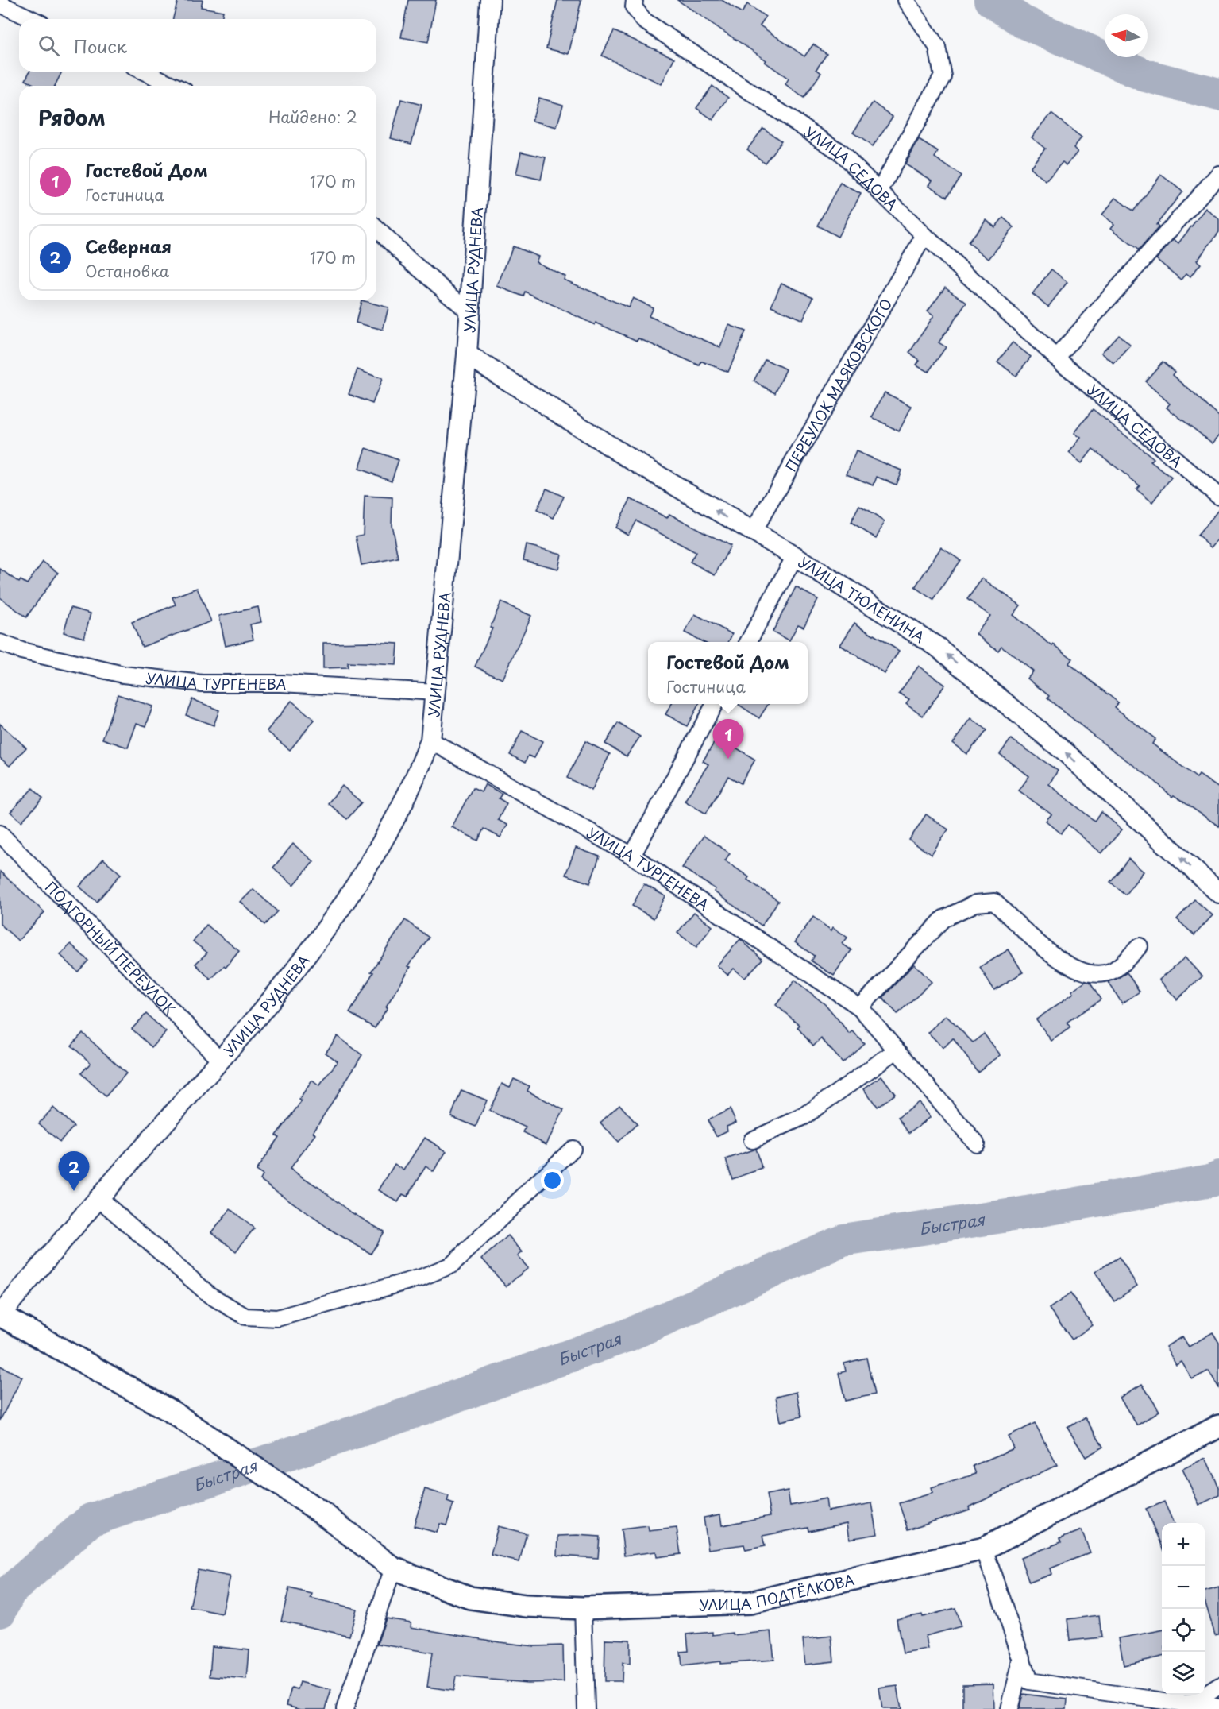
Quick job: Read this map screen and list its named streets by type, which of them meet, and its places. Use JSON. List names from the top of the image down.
{
  "streets": {
    "main road": ["УЛИЦА ПОДТЁЛКОВА"],
    "street": [
      "УЛИЦА СЕДОВА",
      "УЛИЦА РУДНЕВА",
      "ПЕРЕУЛОК МАЯКОВСКОГО",
      "УЛИЦА ТЮЛЕНИНА",
      "УЛИЦА ТУРГЕНЕВА",
      "ПОДГОРНЫЙ ПЕРЕУЛОК"
    ]
  },
  "crossings": [
    ["УЛИЦА СЕДОВА", "ПЕРЕУЛОК МАЯКОВСКОГО"],
    ["УЛИЦА РУДНЕВА", "УЛИЦА ТЮЛЕНИНА"],
    ["УЛИЦА РУДНЕВА", "УЛИЦА ТУРГЕНЕВА"],
    ["УЛИЦА РУДНЕВА", "ПОДГОРНЫЙ ПЕРЕУЛОК"],
    ["УЛИЦА РУДНЕВА", "УЛИЦА ПОДТЁЛКОВА"],
    ["ПЕРЕУЛОК МАЯКОВСКОГО", "УЛИЦА ТЮЛЕНИНА"]
  ],
  "one_way": ["УЛИЦА ТЮЛЕНИНА"],
  "water": ["Быстрая"],
  "north": "left",
  "page": {
    "search": "Поиск",
    "heading": ["Рядом", "Найдено: 2"],
    "list": [
      {
        "mark": "1",
        "name": "Гостевой Дом",
        "note": "Гостиница",
        "value": "170 m"
      },
      {
        "mark": "2",
        "name": "Северная",
        "note": "Остановка",
        "value": "170 m"
      }
    ],
    "popup": ["Гостевой Дом", "Гостиница"],
    "pins": ["1", "2"],
    "map_buttons": ["+", "−"]
  }
}
